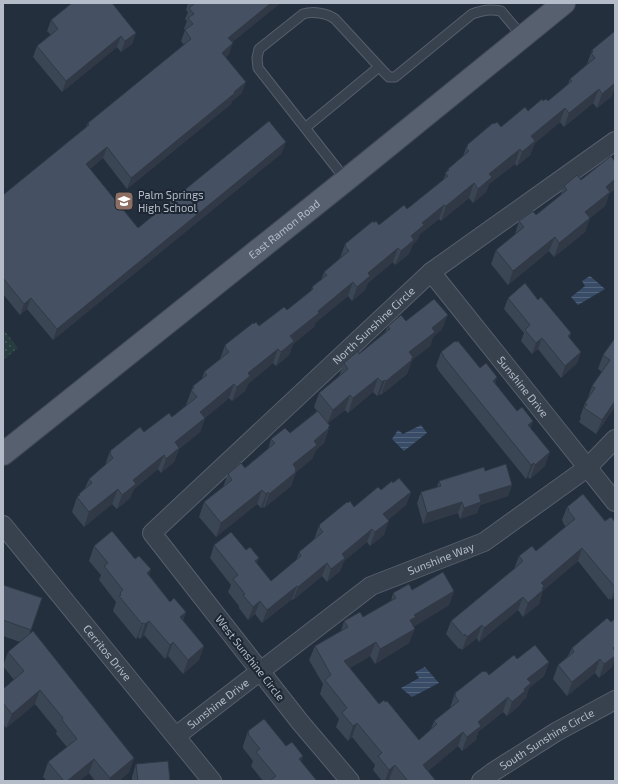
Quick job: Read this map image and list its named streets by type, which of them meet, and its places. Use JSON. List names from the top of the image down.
{
  "streets": {
    "main road": ["East Ramon Road"],
    "street": [
      "North Sunshine Circle",
      "Sunshine Drive",
      "Sunshine Way",
      "Cerritos Drive",
      "West Sunshine Circle",
      "South Sunshine Circle"
    ]
  },
  "crossings": [
    ["North Sunshine Circle", "Sunshine Drive"],
    ["North Sunshine Circle", "West Sunshine Circle"],
    ["Sunshine Drive", "Sunshine Way"],
    ["Sunshine Drive", "Cerritos Drive"],
    ["Sunshine Drive", "West Sunshine Circle"],
    ["Sunshine Way", "West Sunshine Circle"]
  ],
  "places": {
    "school or university": ["Palm Springs High School"]
  }
}
